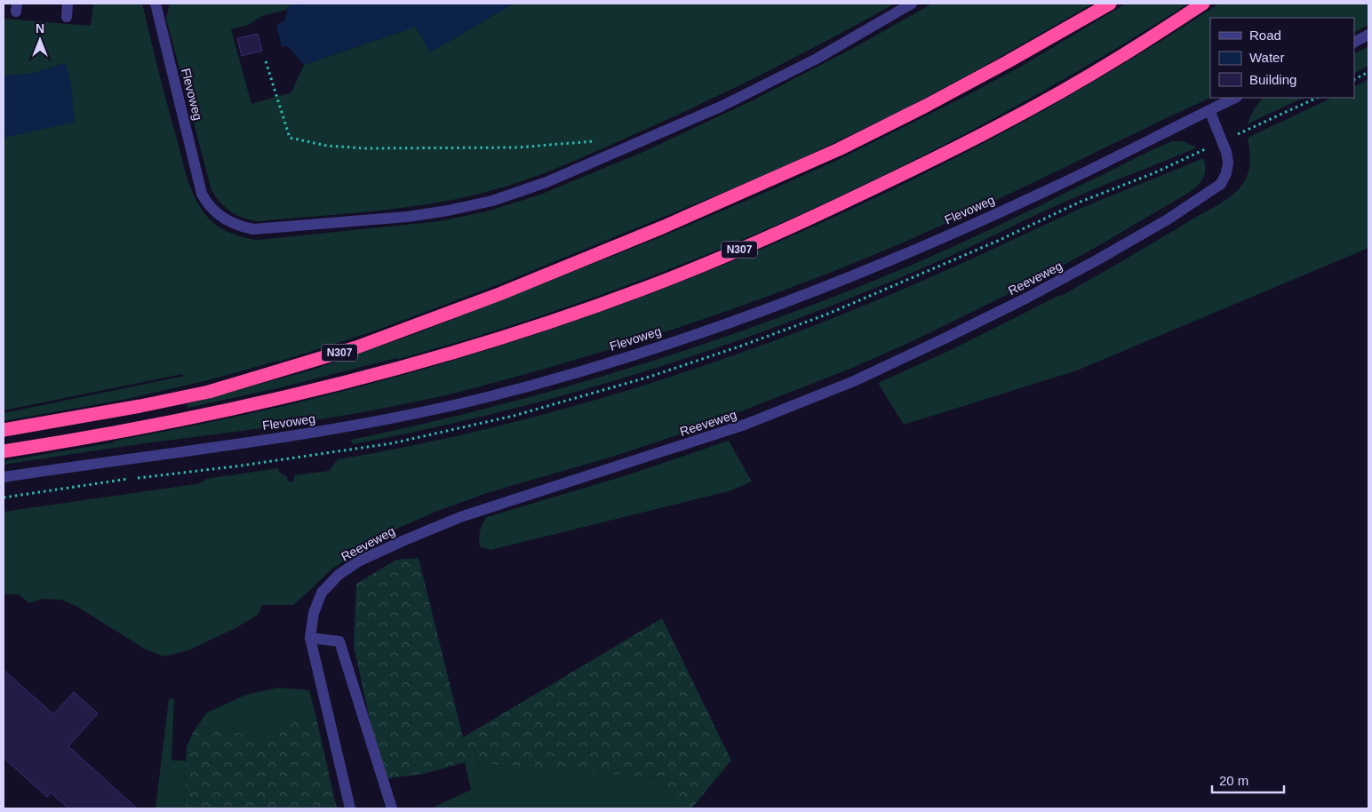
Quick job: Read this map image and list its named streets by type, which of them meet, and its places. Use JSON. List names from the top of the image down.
{
  "streets": {
    "highway": ["Flevoweg", "N307"],
    "street": ["Reeveweg"]
  },
  "crossings": [
    ["Flevoweg", "Reeveweg"]
  ],
  "legend": ["Road", "Water", "Building"],
  "scale_bar": "20 m",
  "north": "top"
}
